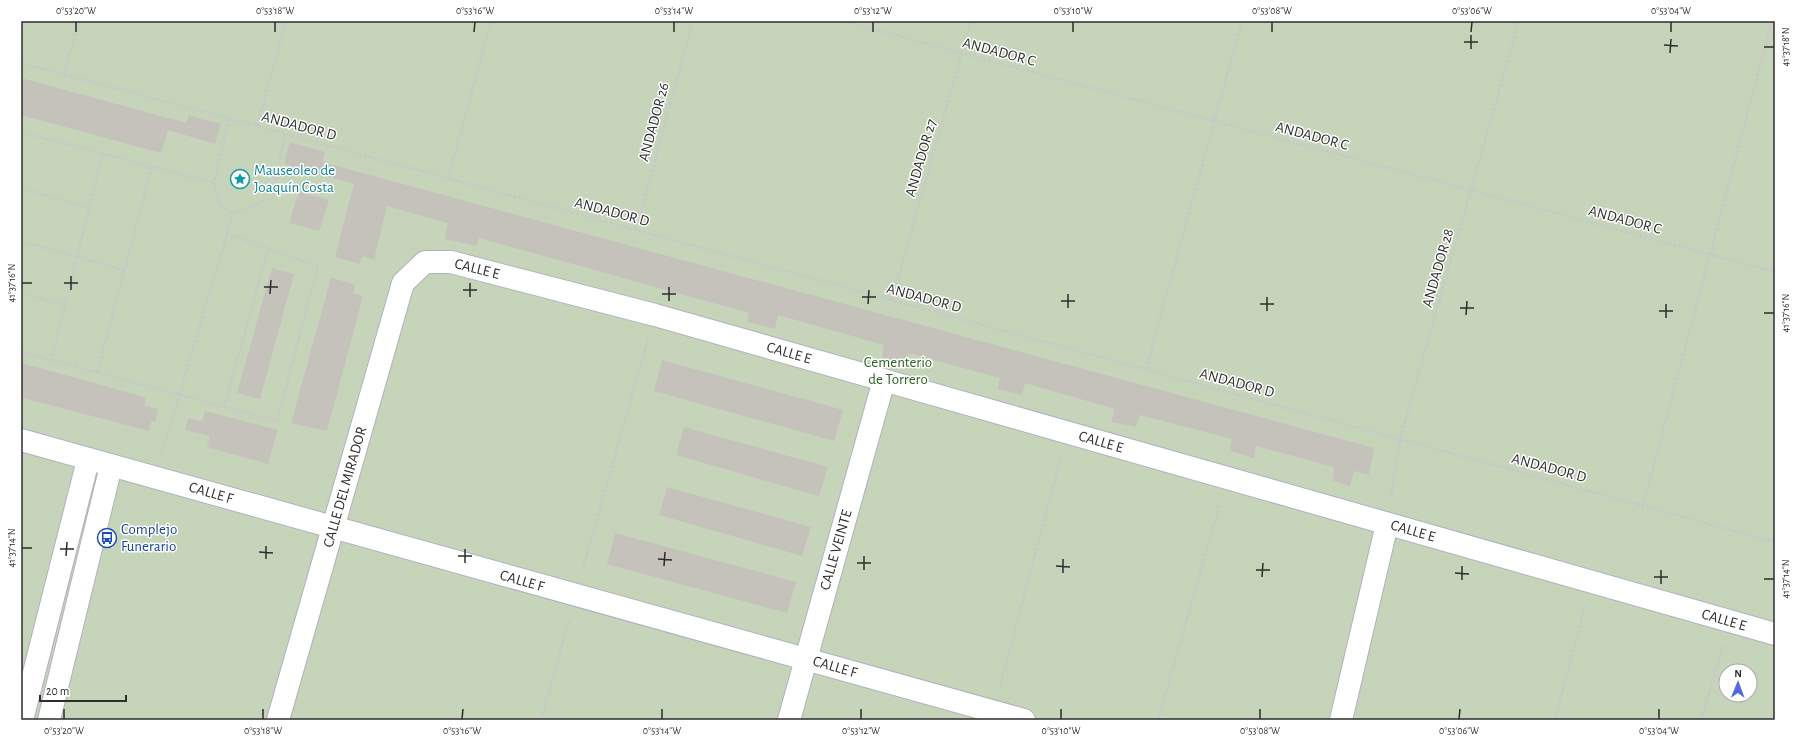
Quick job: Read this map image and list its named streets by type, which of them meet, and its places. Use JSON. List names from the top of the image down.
{
  "streets": {
    "lane": [
      "CALLE E",
      "CALLE DEL MIRADOR",
      "CALLE F",
      "CALLE VEINTE"
    ],
    "path": [
      "ANDADOR C",
      "ANDADOR 26",
      "ANDADOR D",
      "ANDADOR 27",
      "ANDADOR 28"
    ]
  },
  "crossings": [
    ["ANDADOR C", "ANDADOR 27"],
    ["ANDADOR C", "ANDADOR 28"],
    ["ANDADOR 26", "ANDADOR D"],
    ["ANDADOR D", "ANDADOR 27"],
    ["ANDADOR D", "ANDADOR 28"],
    ["ANDADOR 28", "CALLE E"],
    ["CALLE E", "CALLE DEL MIRADOR"],
    ["CALLE E", "CALLE VEINTE"],
    ["CALLE DEL MIRADOR", "CALLE F"],
    ["CALLE F", "CALLE VEINTE"]
  ],
  "parks": ["Cementerio de Torrero"],
  "places": {
    "place": ["Mauseoleo de Joaquín Costa"],
    "bus stop": ["Complejo Funerario"]
  },
  "scale_bar": "20 m",
  "north": "top",
  "coordinates": [
    "0°53'20\"W",
    "0°53'18\"W",
    "0°53'16\"W",
    "0°53'14\"W",
    "0°53'12\"W",
    "0°53'10\"W",
    "0°53'08\"W",
    "0°53'06\"W",
    "0°53'04\"W",
    "41°37'18\"N",
    "41°37'16\"N",
    "41°37'14\"N"
  ]
}
